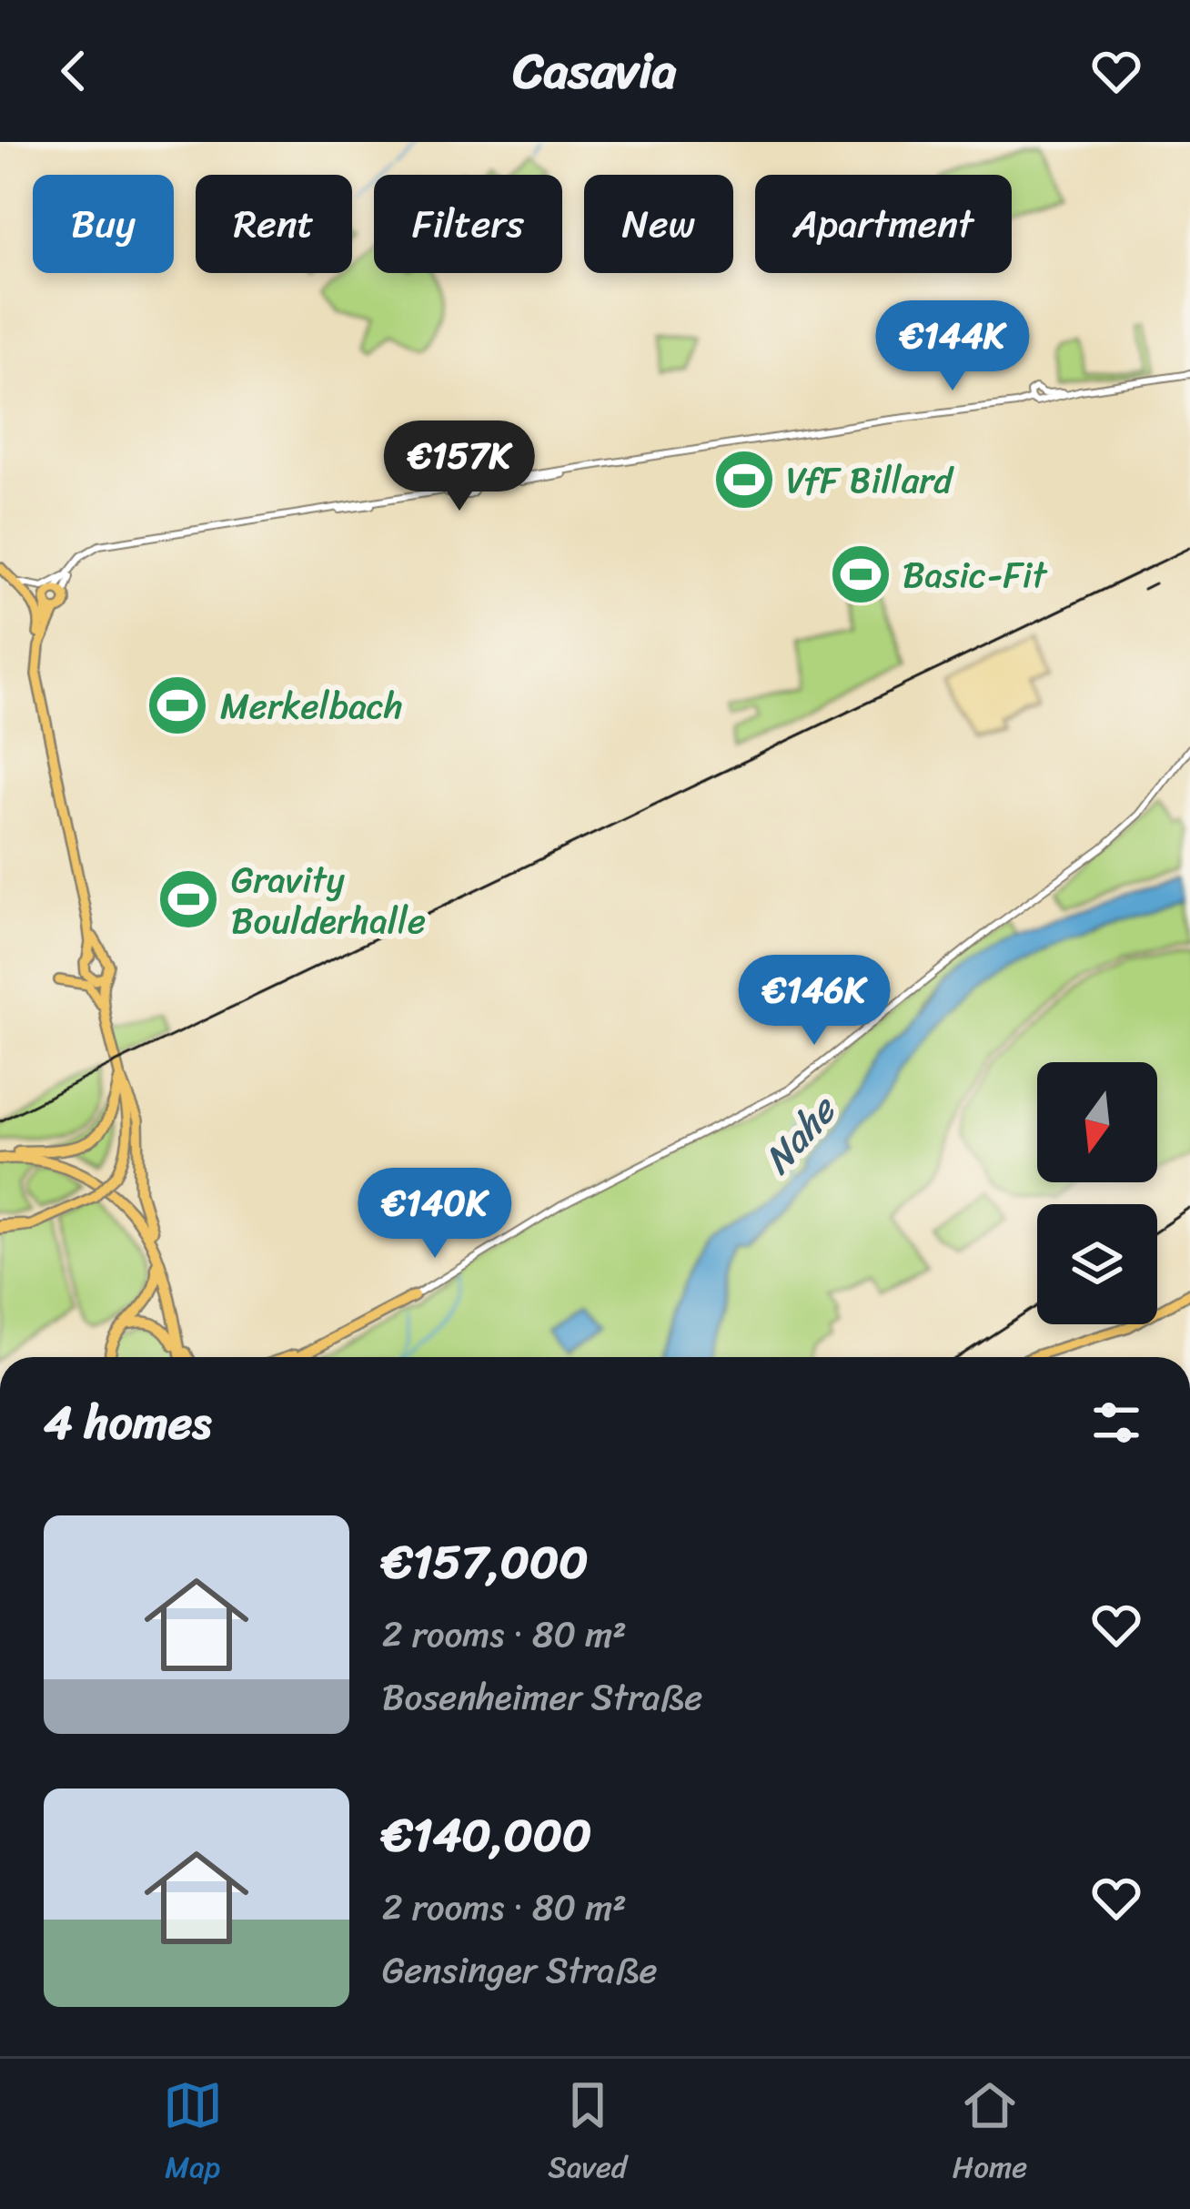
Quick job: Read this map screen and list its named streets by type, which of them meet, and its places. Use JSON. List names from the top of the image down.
{
  "water": ["Nahe"],
  "places": {
    "sports": [
      "VfF Billard",
      "Basic-Fit",
      "Merkelbach",
      "Gravity Boulderhalle"
    ]
  },
  "north": "bottom",
  "page": {
    "header": "Casavia",
    "chip": [
      "Buy",
      "Rent",
      "Filters",
      "New",
      "Apartment"
    ],
    "price": [
      "€144K",
      "€157K",
      "€146K",
      "€140K"
    ],
    "heading": "4 homes",
    "list": [
      {
        "name": "€157,000",
        "note": "2 rooms · 80 m² · Bosenheimer Straße"
      },
      {
        "name": "€140,000",
        "note": "2 rooms · 80 m² · Gensinger Straße"
      }
    ],
    "tabs": ["Map", "Saved", "Home"]
  }
}
